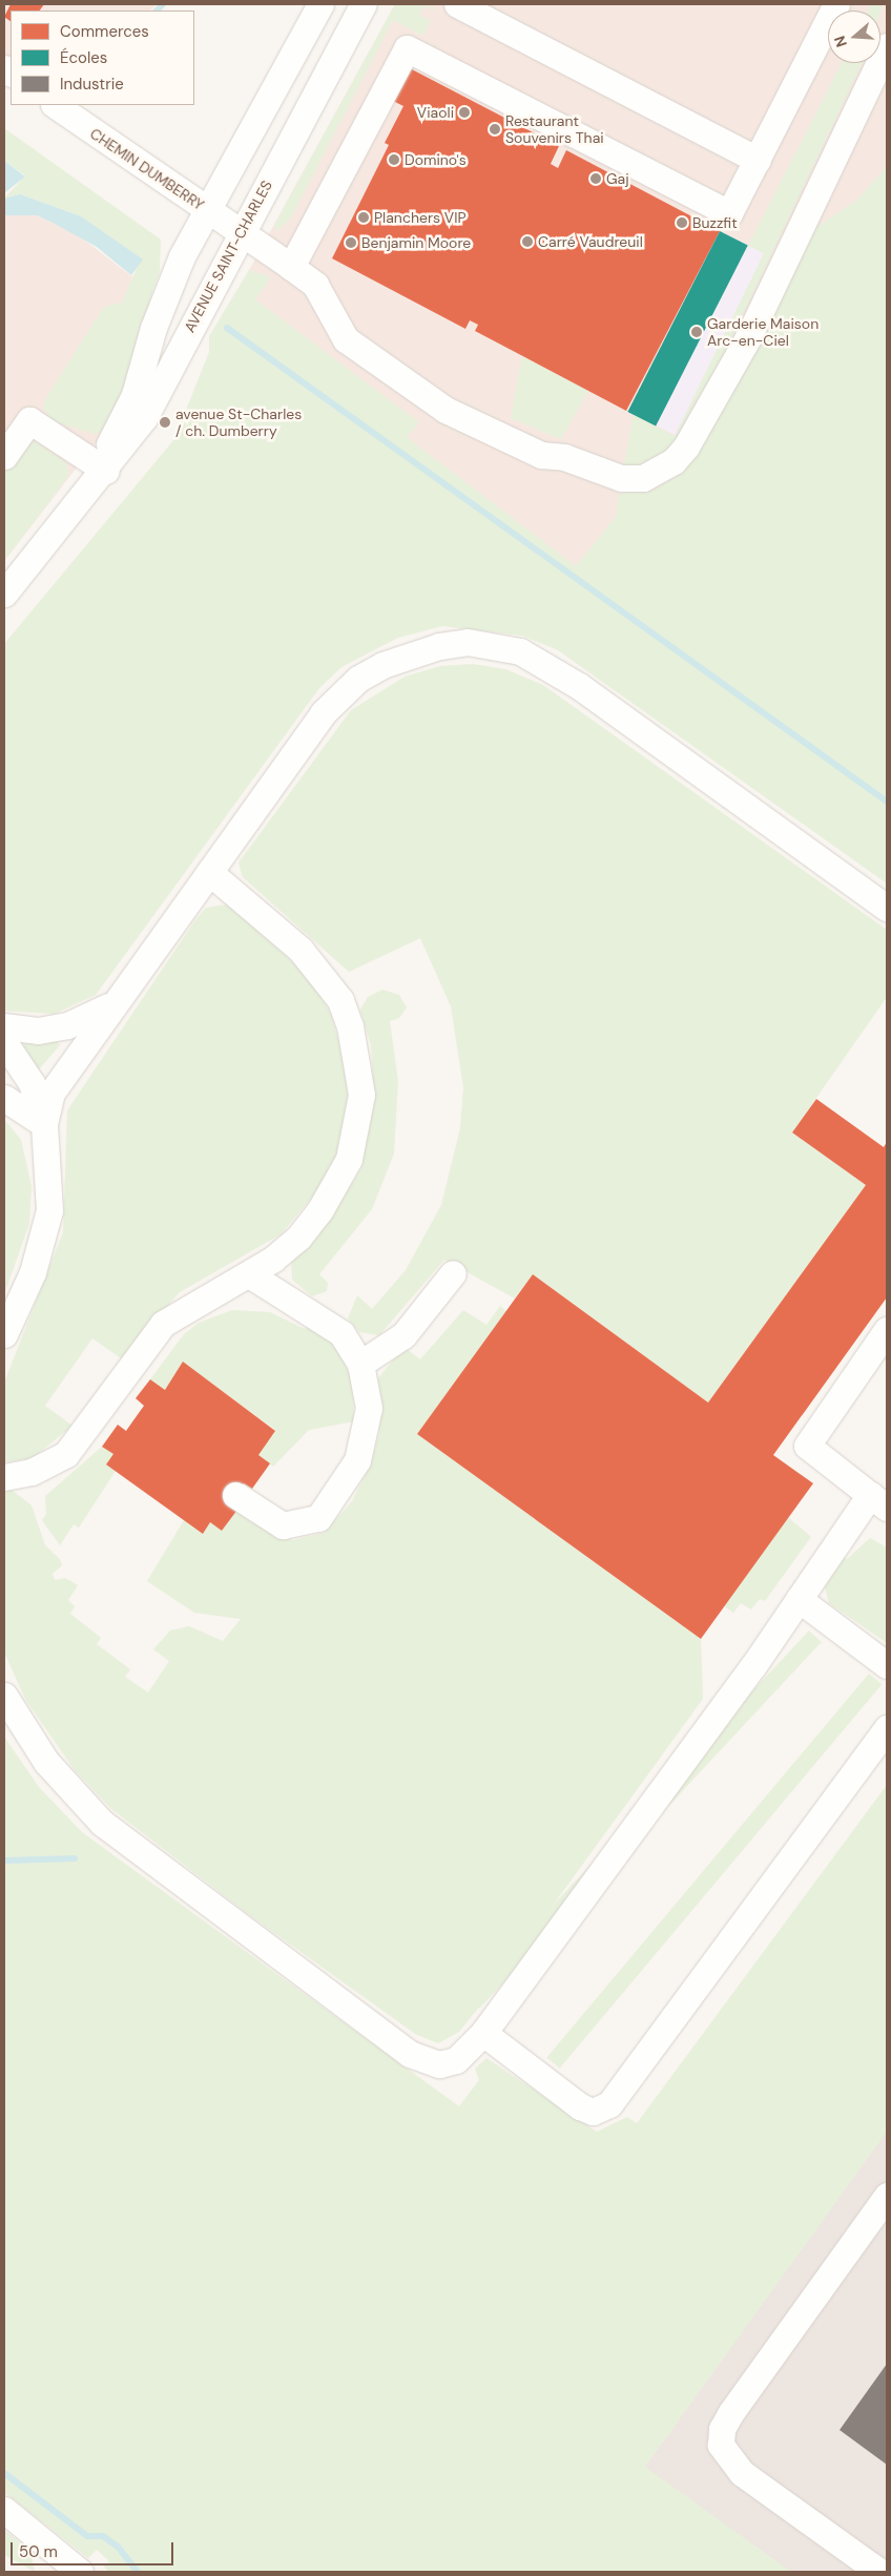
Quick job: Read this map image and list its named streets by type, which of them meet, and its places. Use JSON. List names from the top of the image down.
{
  "streets": {
    "street": ["CHEMIN DUMBERRY", "AVENUE SAINT-CHARLES"]
  },
  "crossings": [
    ["CHEMIN DUMBERRY", "AVENUE SAINT-CHARLES"]
  ],
  "places": [
    "Viaoli",
    "Restaurant Souvenirs Thai",
    "Domino's",
    "Gaj",
    "Planchers VIP",
    "Buzzfit",
    "Carré Vaudreuil",
    "Benjamin Moore",
    "Garderie Maison Arc-en-Ciel",
    "avenue St-Charles / ch. Dumberry"
  ],
  "legend": ["Commerces", "Écoles", "Industrie"],
  "scale_bar": "50 m",
  "north": "left"
}
